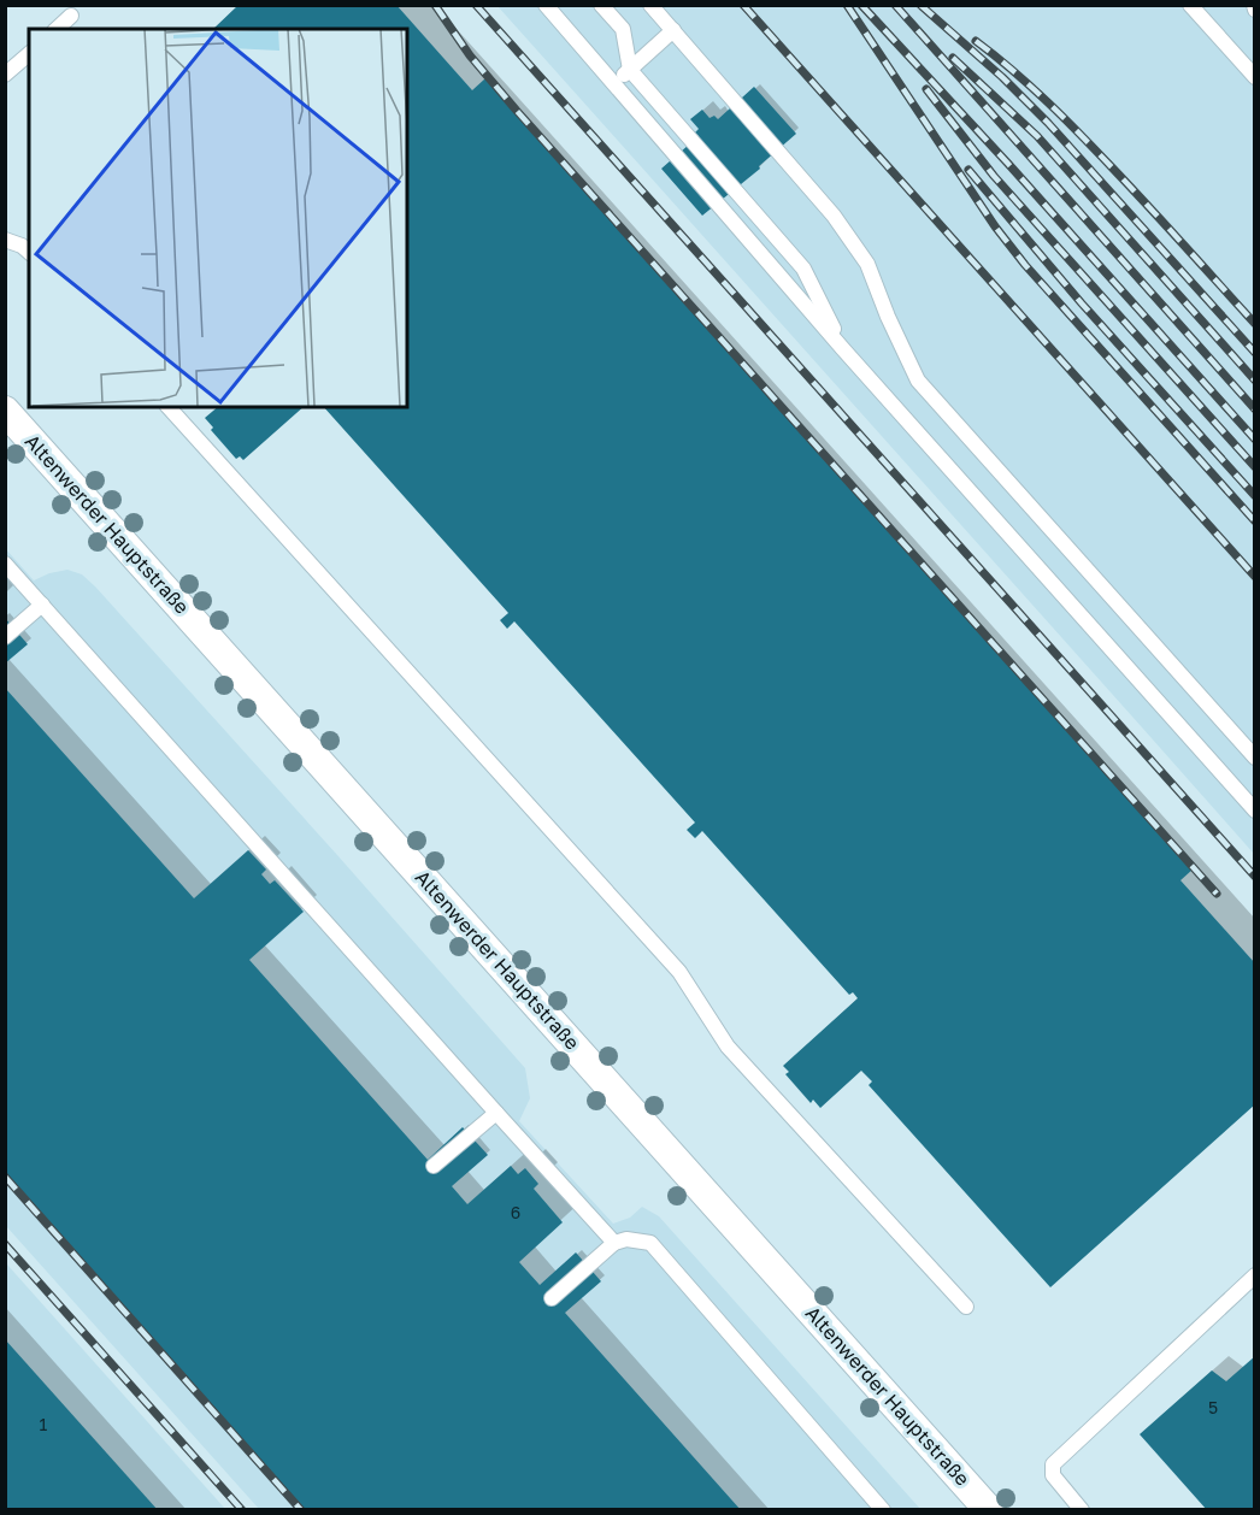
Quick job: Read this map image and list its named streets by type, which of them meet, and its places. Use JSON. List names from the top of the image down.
{
  "streets": {
    "street": ["Altenwerder Hauptstraße"]
  },
  "house_numbers": ["6", "5", "1"]
}
